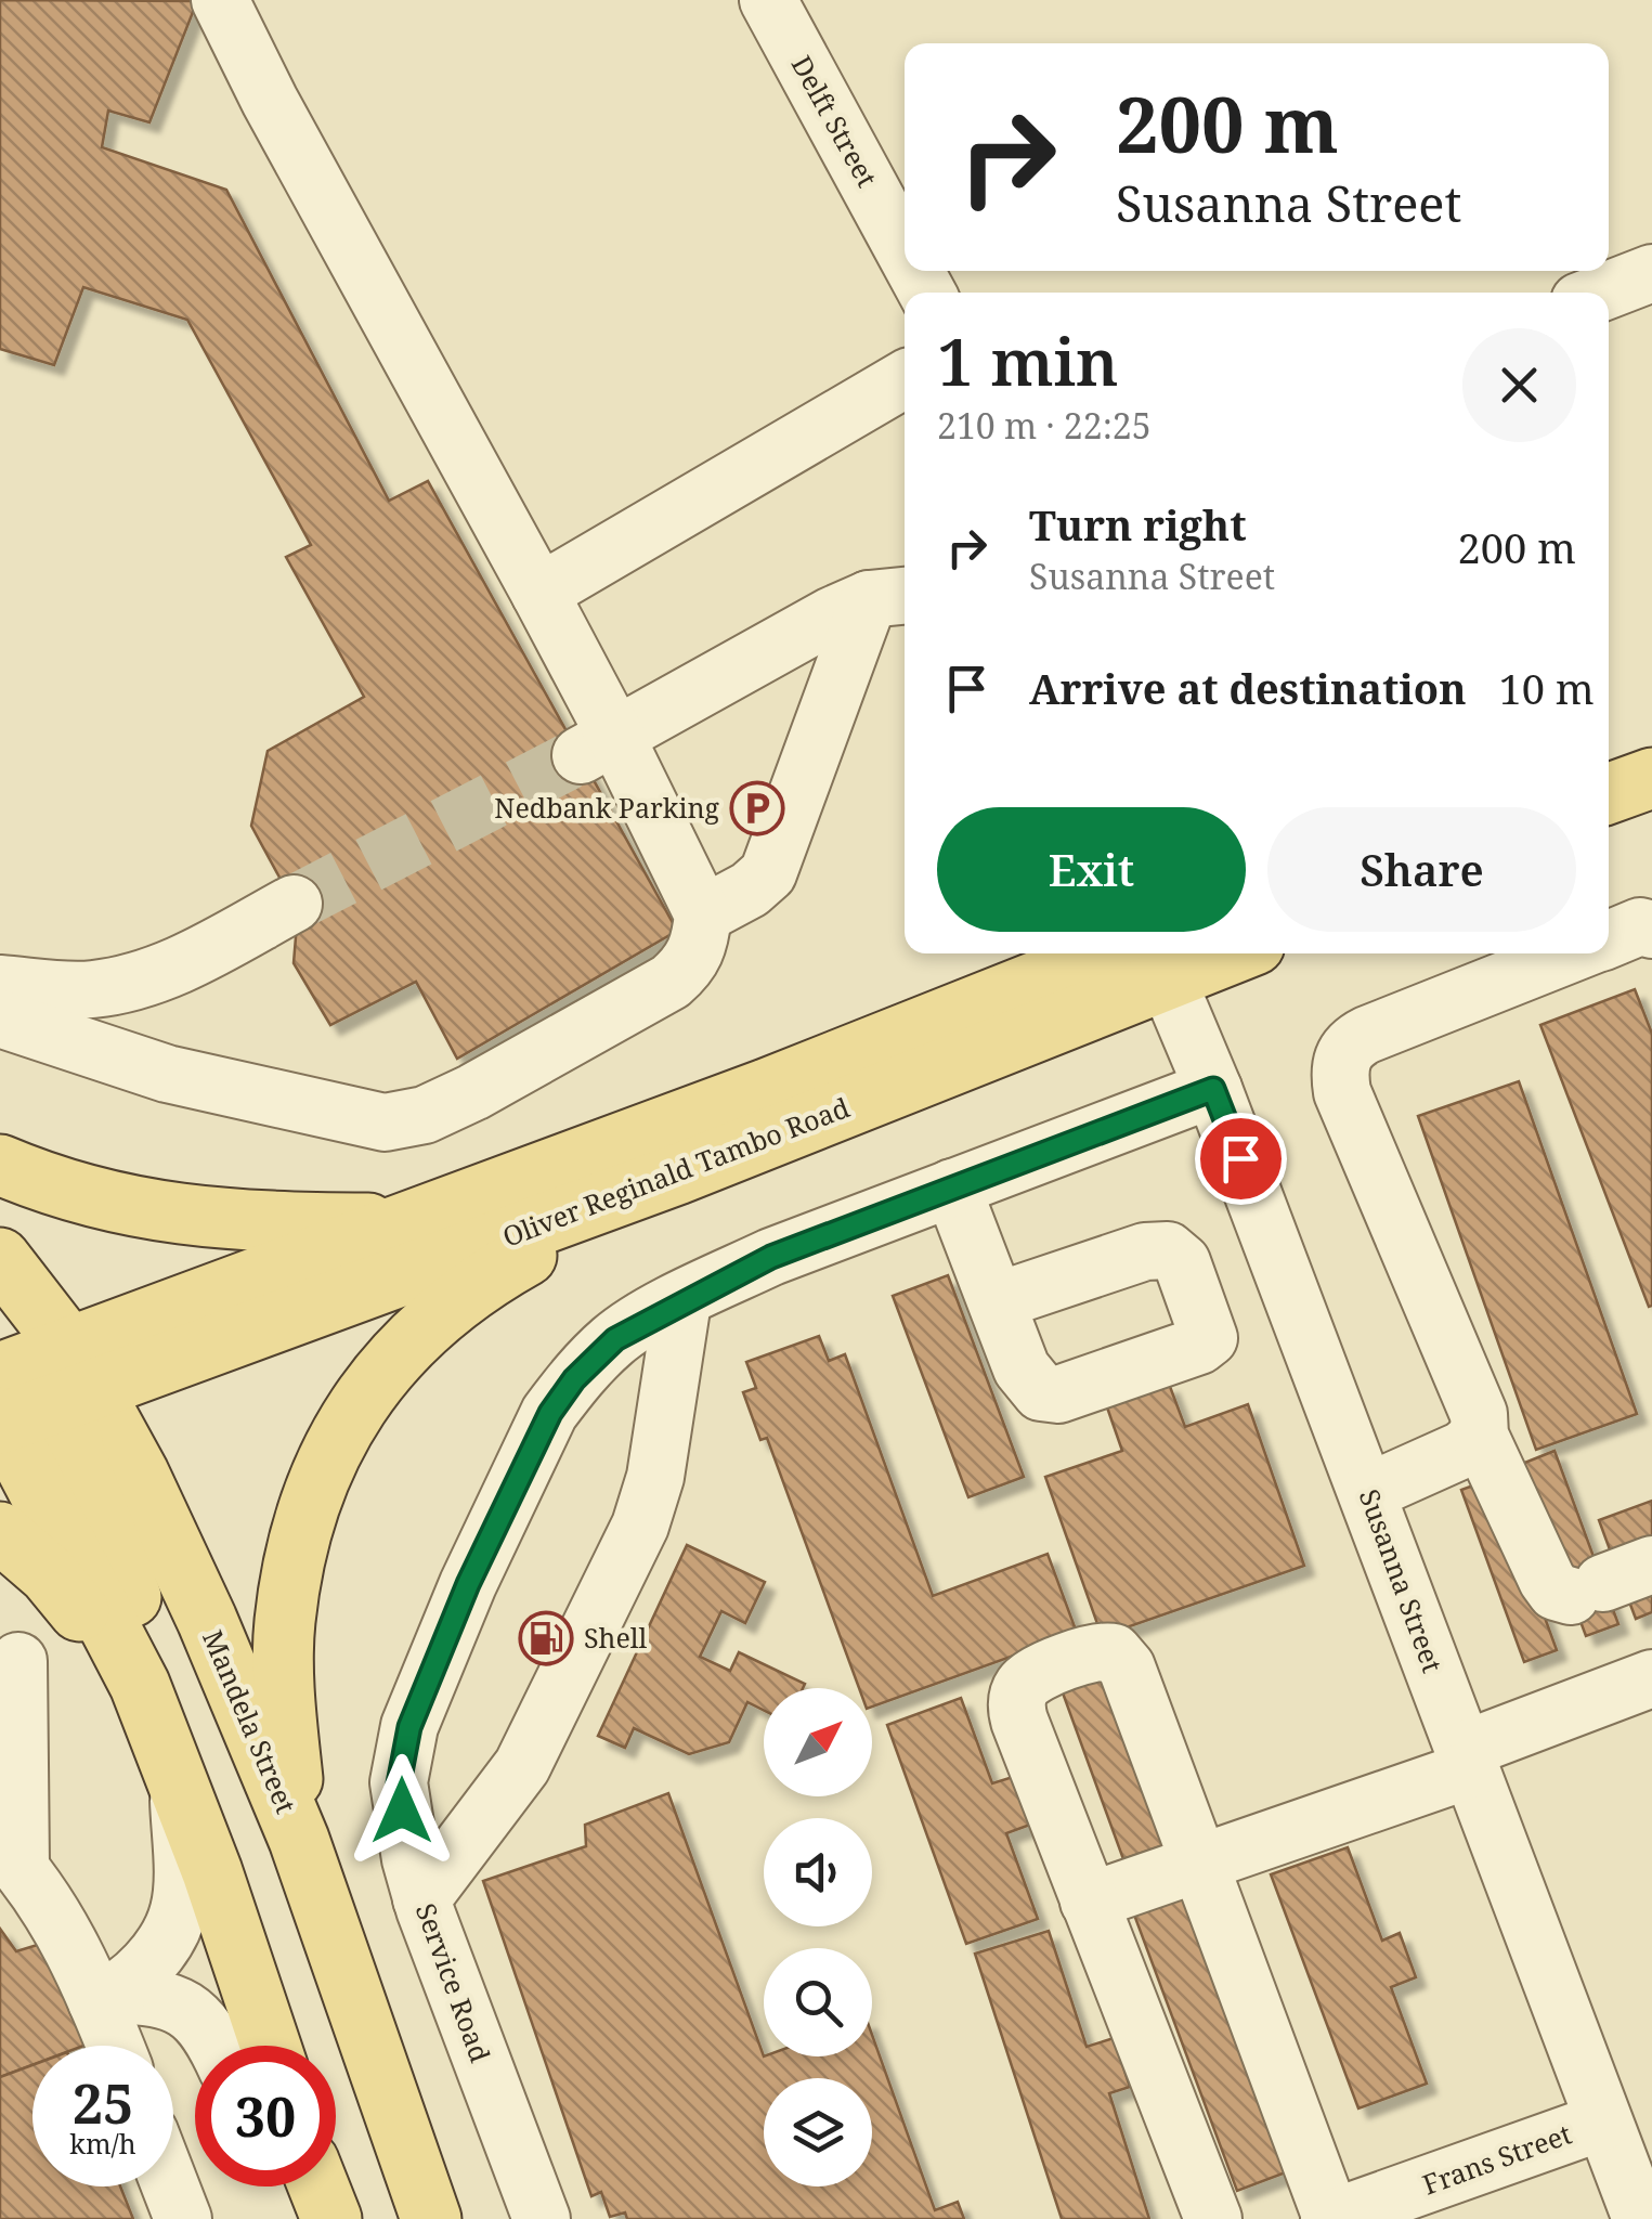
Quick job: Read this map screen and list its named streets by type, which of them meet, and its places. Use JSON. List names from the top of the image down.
{
  "streets": {
    "main road": ["Oliver Reginald Tambo Road", "Mandela Street"],
    "street": [
      "Delft Street",
      "Susanna Street",
      "Service Road",
      "Frans Street"
    ]
  },
  "crossings": [
    ["Oliver Reginald Tambo Road", "Susanna Street"],
    ["Oliver Reginald Tambo Road", "Mandela Street"],
    ["Susanna Street", "Service Road"],
    ["Susanna Street", "Frans Street"]
  ],
  "places": {
    "parking": ["Nedbank Parking"],
    "fuel station": ["Shell"]
  },
  "north": "top right",
  "page": {
    "turn": ["200 m", "Susanna Street"],
    "heading": ["1 min", "210 m · 22:25"],
    "list": [
      {
        "name": "Turn right",
        "note": "Susanna Street",
        "value": "200 m"
      },
      {
        "name": "Arrive at destination",
        "value": "10 m"
      }
    ],
    "buttons": ["Exit", "Share"],
    "speed": "25 km/h",
    "limit": "30"
  }
}
